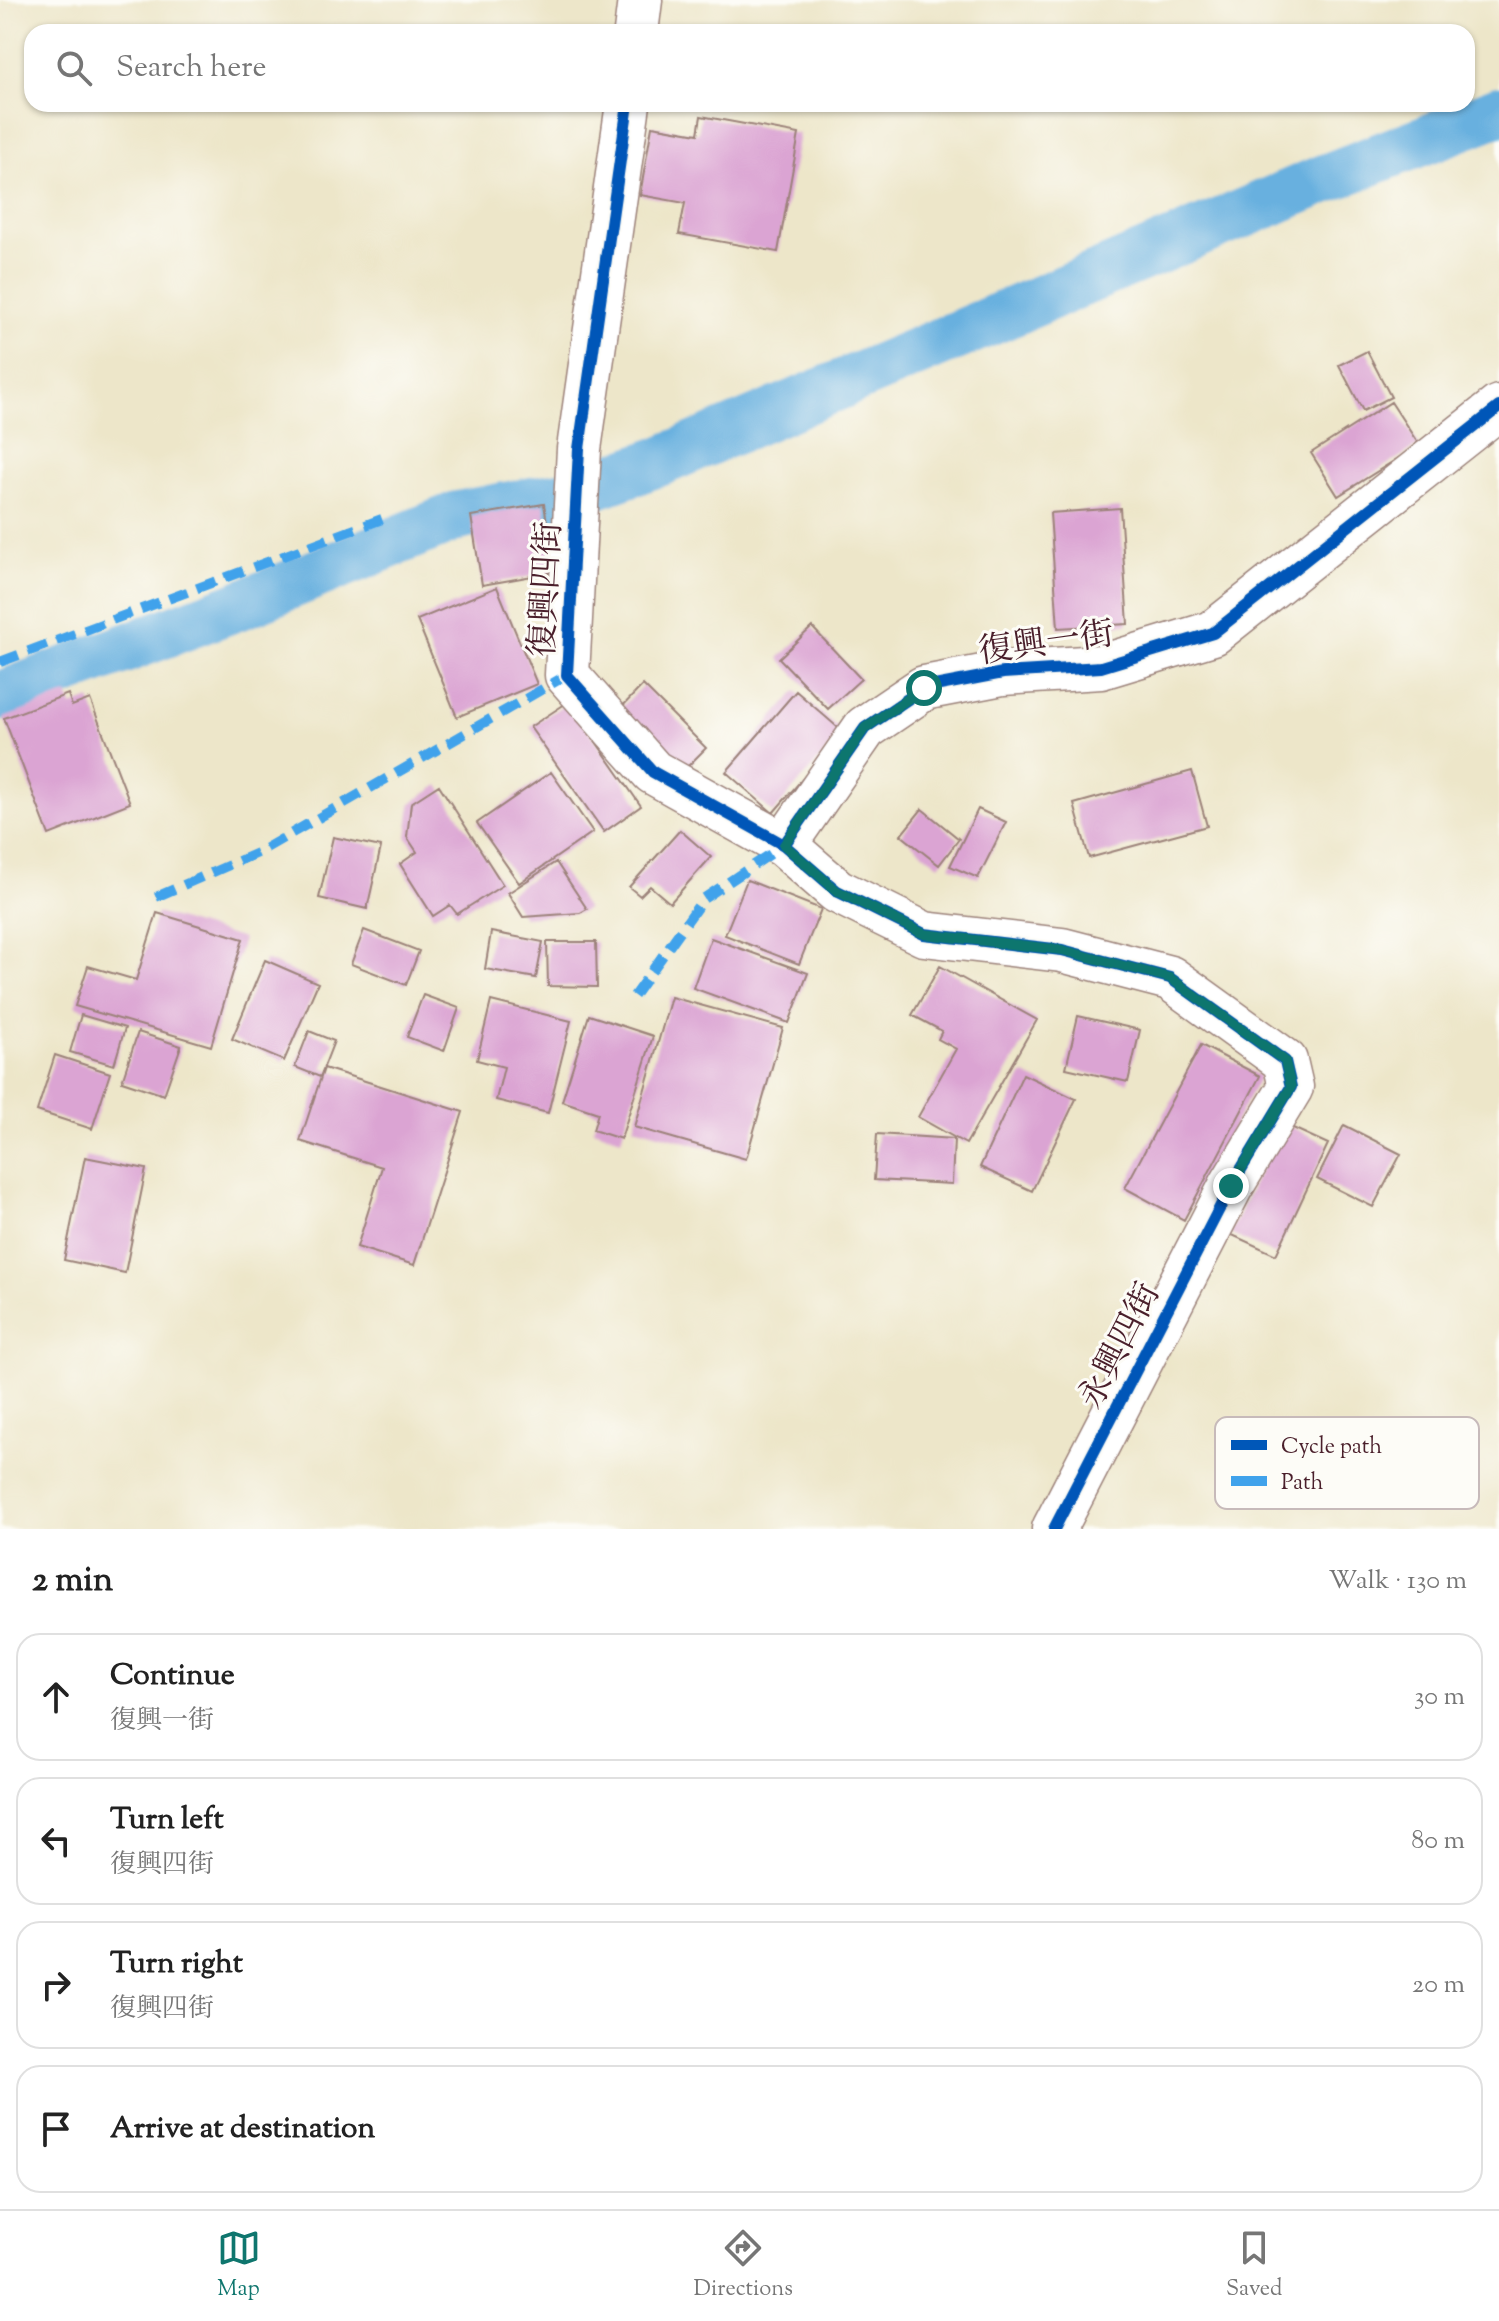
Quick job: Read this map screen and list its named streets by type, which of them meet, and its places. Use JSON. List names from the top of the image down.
{
  "streets": {
    "street": ["復興四街", "復興一街", "永興四街"]
  },
  "crossings": [
    ["復興四街", "復興一街"],
    ["復興四街", "永興四街"]
  ],
  "legend": ["Cycle path", "Path"],
  "page": {
    "search": "Search here",
    "heading": ["2 min", "Walk · 130 m"],
    "list": [
      ["Continue", "復興一街", "30 m"],
      ["Turn left", "復興四街", "80 m"],
      ["Turn right", "復興四街", "20 m"],
      "Arrive at destination"
    ],
    "nav": ["Map", "Directions", "Saved"]
  }
}
